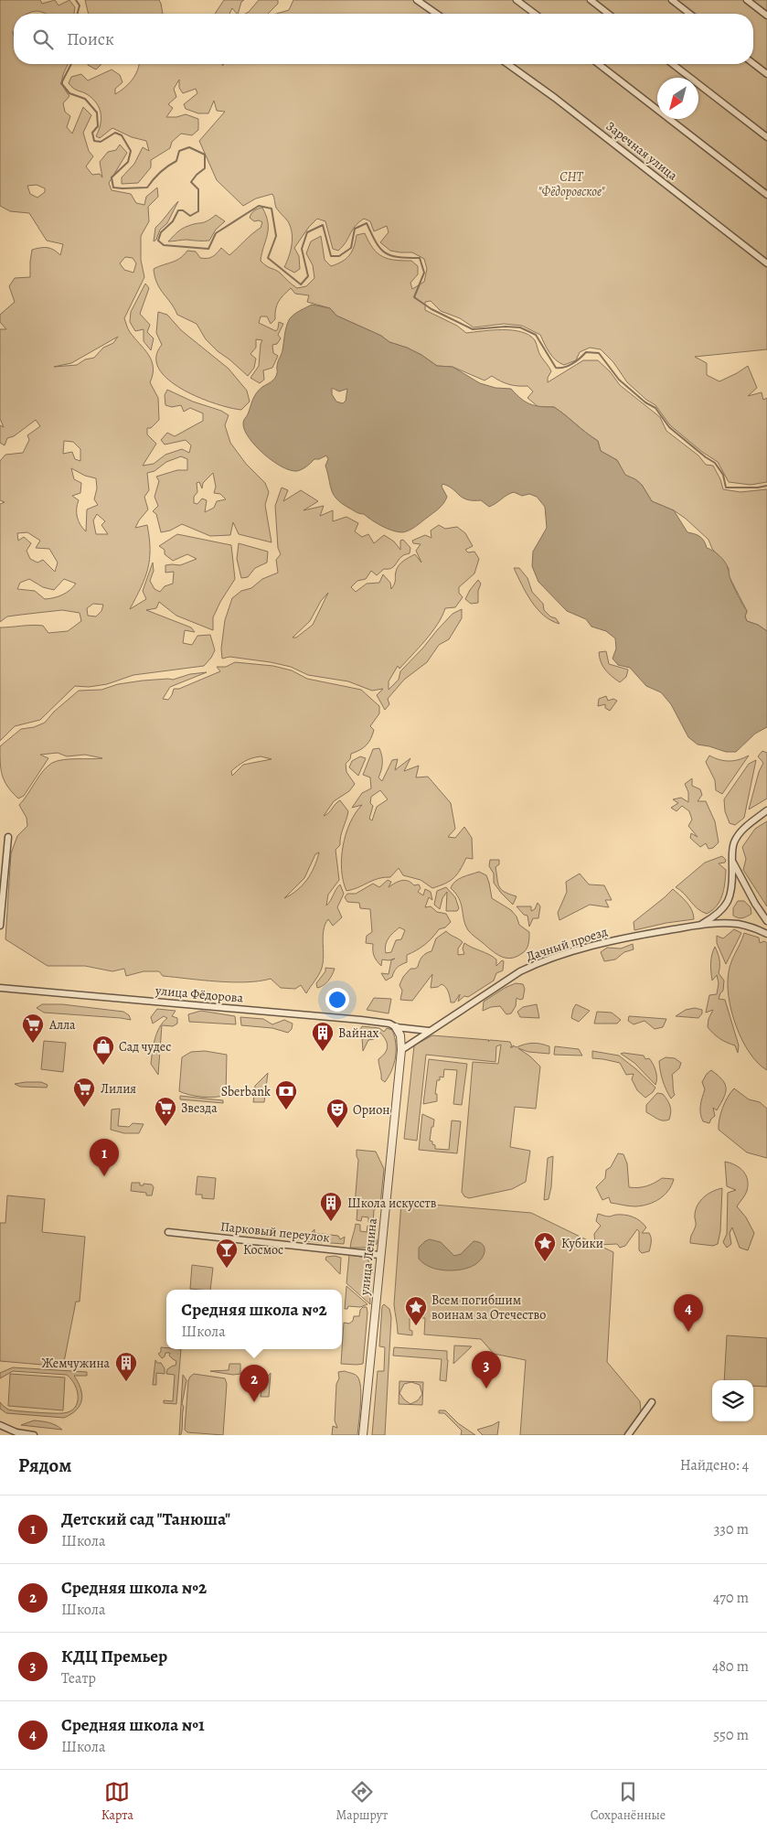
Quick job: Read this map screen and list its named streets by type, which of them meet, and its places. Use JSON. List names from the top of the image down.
{
  "streets": {
    "street": [
      "Заречная улица",
      "Дачный проезд",
      "улица Фёдорова",
      "Парковый переулок",
      "улица Ленина"
    ]
  },
  "crossings": [
    ["Дачный проезд", "улица Фёдорова"],
    ["Дачный проезд", "улица Ленина"],
    ["улица Фёдорова", "улица Ленина"],
    ["Парковый переулок", "улица Ленина"]
  ],
  "parks": ["СНТ \"Фёдоровское\""],
  "places": {
    "supermarket": ["Алла", "Лилия", "Звезда"],
    "building": ["Вайнах", "Школа искусств", "Жемчужина"],
    "shop": ["Сад чудес"],
    "bank": ["Sberbank"],
    "theatre": ["Орион"],
    "place": ["Кубики", "Всем погибшим воинам за Отечество"],
    "bar": ["Космос"]
  },
  "north": "bottom left",
  "page": {
    "search": "Поиск",
    "pins": [
      "1",
      "4",
      "3",
      "2"
    ],
    "popup": ["Средняя школа №2", "Школа"],
    "heading": ["Рядом", "Найдено: 4"],
    "list": [
      {
        "mark": "1",
        "name": "Детский сад \"Танюша\"",
        "note": "Школа",
        "value": "330 m"
      },
      {
        "mark": "2",
        "name": "Средняя школа №2",
        "note": "Школа",
        "value": "470 m"
      },
      {
        "mark": "3",
        "name": "КДЦ Премьер",
        "note": "Театр",
        "value": "480 m"
      },
      {
        "mark": "4",
        "name": "Средняя школа №1",
        "note": "Школа",
        "value": "550 m"
      }
    ],
    "nav": ["Карта", "Маршрут", "Сохранённые"]
  }
}
